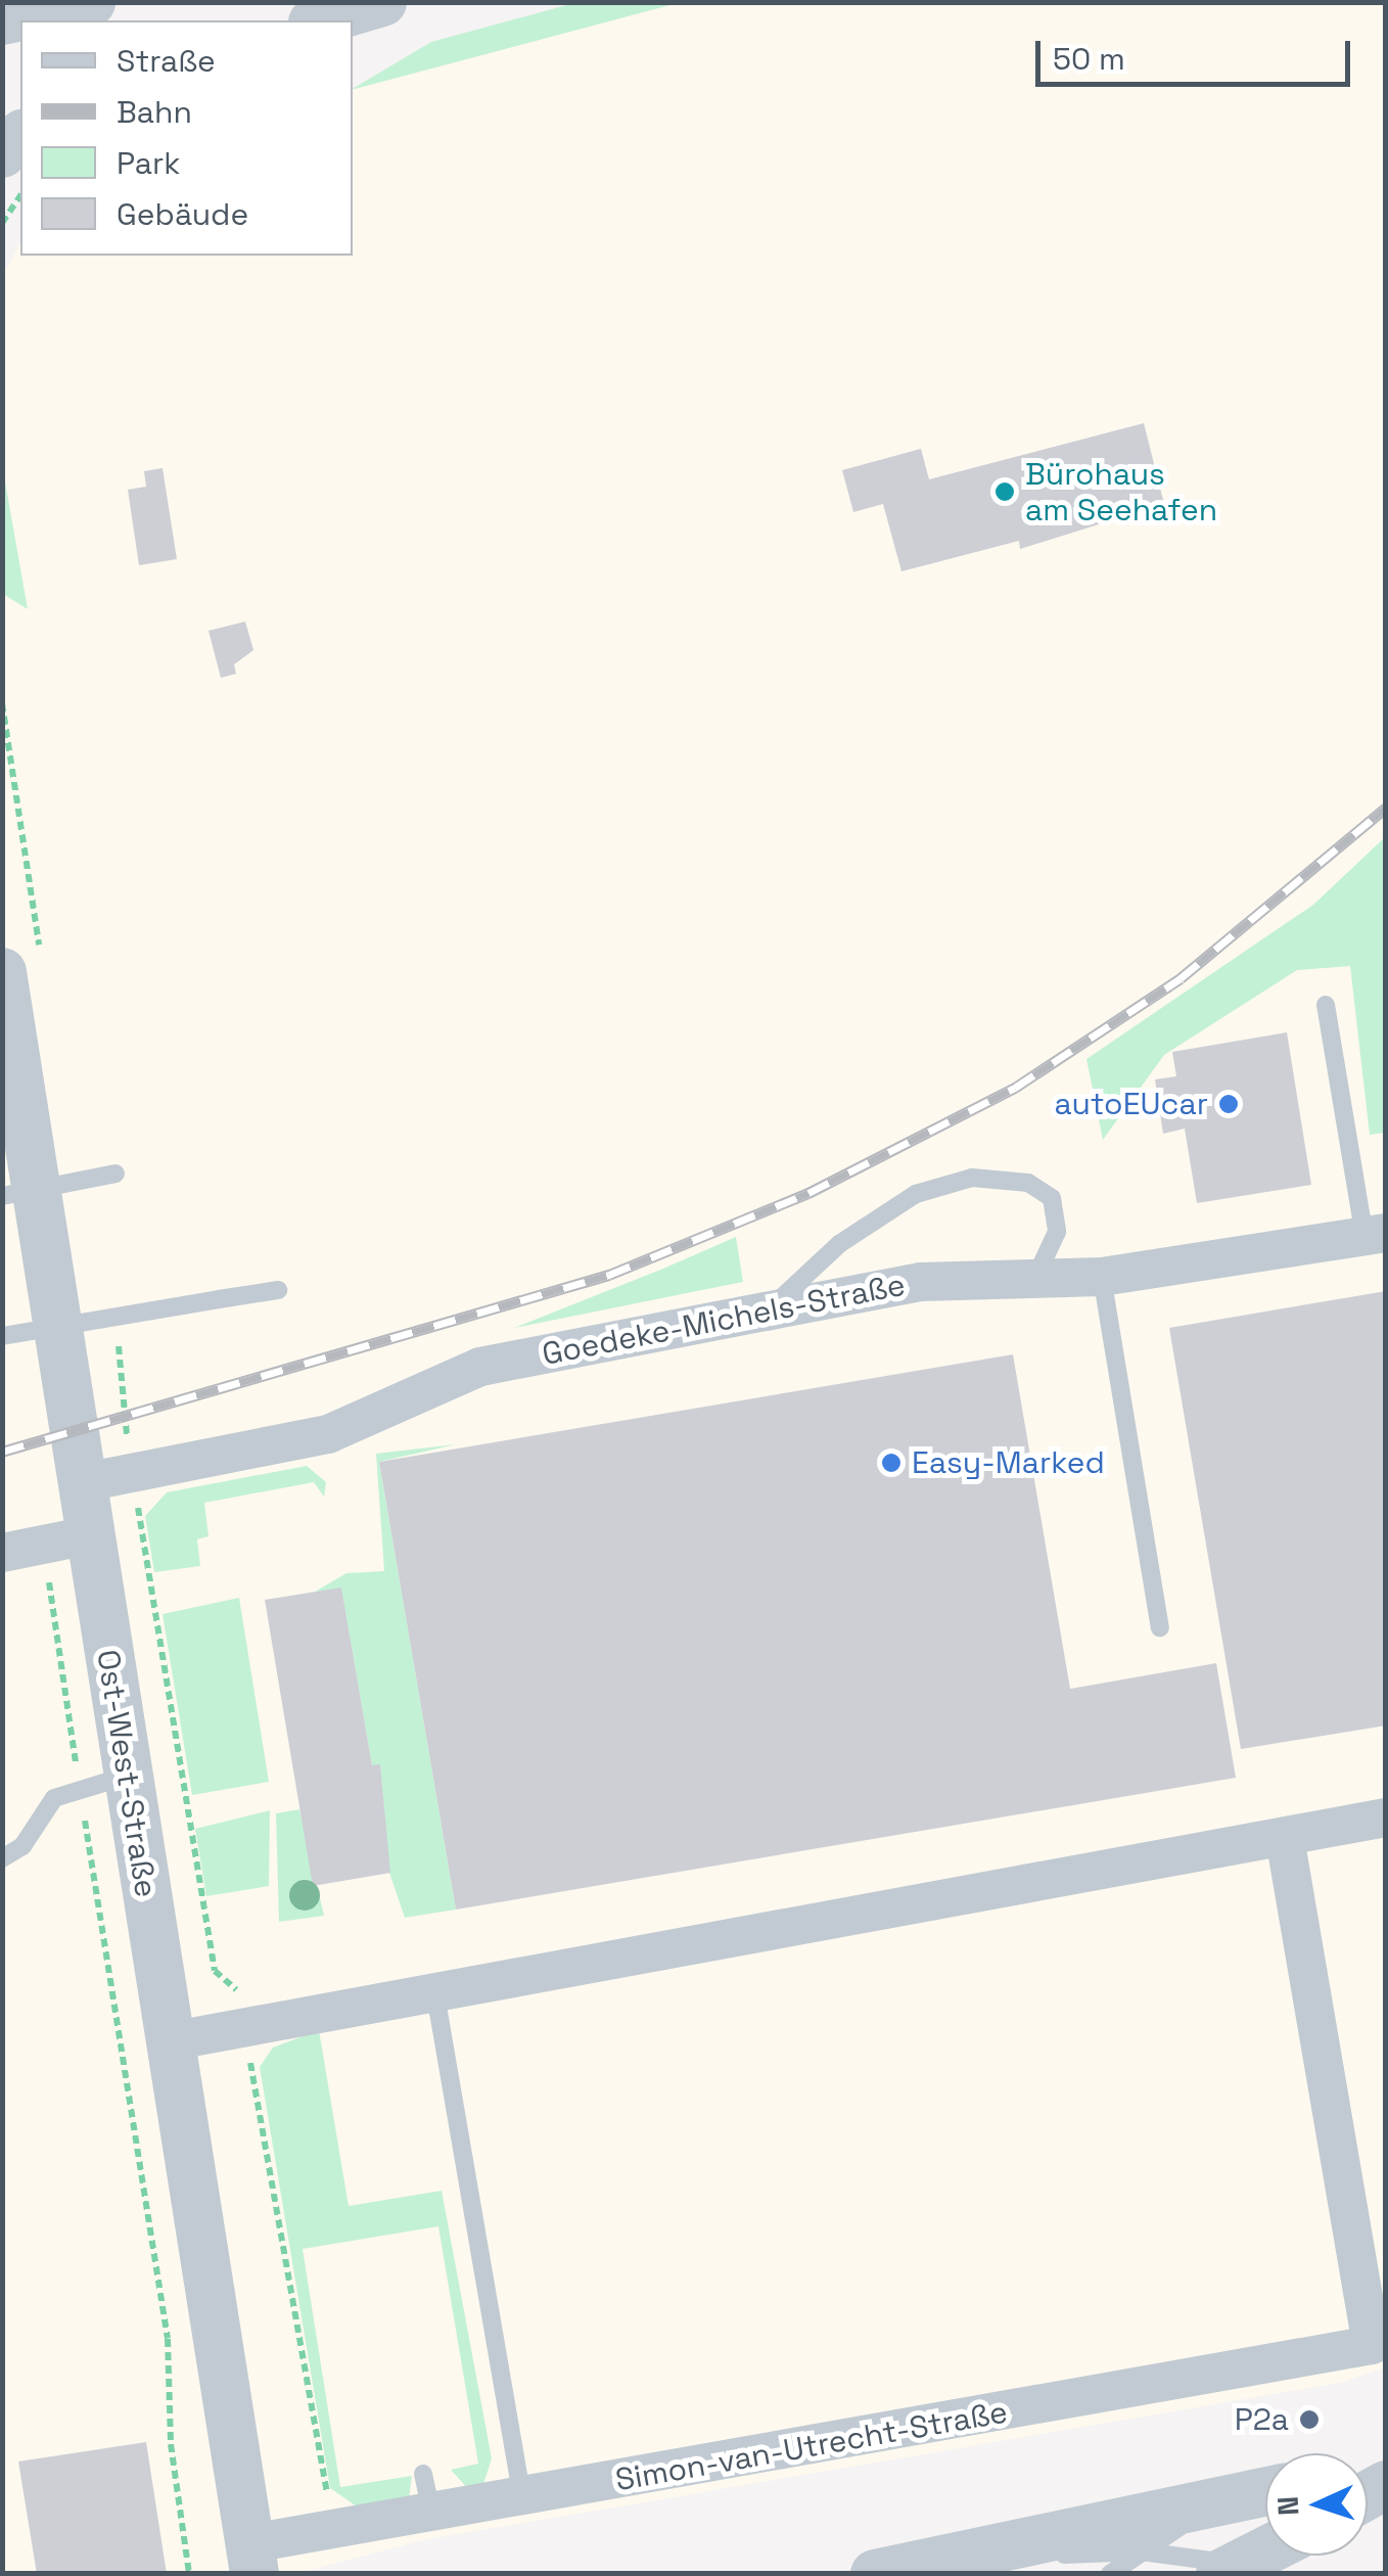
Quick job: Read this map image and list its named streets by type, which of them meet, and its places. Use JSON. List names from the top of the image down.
{
  "streets": {
    "street": ["Goedeke-Michels-Straße", "Ost-West-Straße", "Simon-van-Utrecht-Straße"]
  },
  "crossings": [
    ["Goedeke-Michels-Straße", "Ost-West-Straße"],
    ["Ost-West-Straße", "Simon-van-Utrecht-Straße"]
  ],
  "places": [
    "Bürohaus am Seehafen",
    "autoEUcar",
    "Easy-Marked",
    "P2a"
  ],
  "legend": [
    "Straße",
    "Bahn",
    "Park",
    "Gebäude"
  ],
  "scale_bar": "50 m",
  "north": "left"
}
